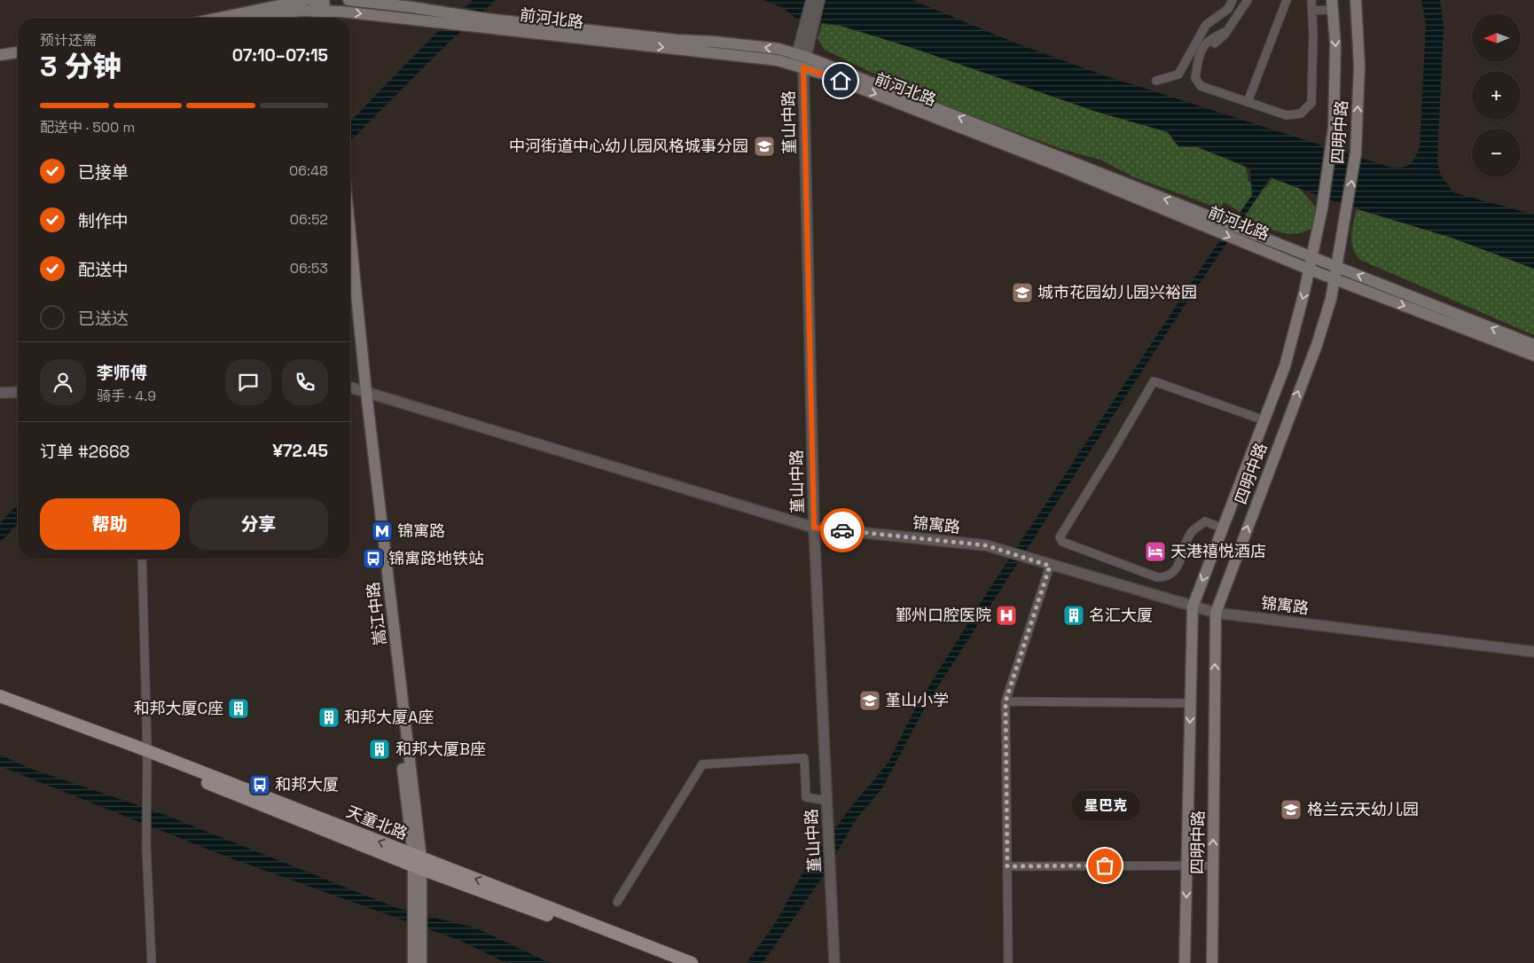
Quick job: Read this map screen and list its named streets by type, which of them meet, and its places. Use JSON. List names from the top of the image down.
{
  "streets": {
    "main road": [
      "前河北路",
      "四明中路",
      "嵩江中路",
      "天童北路"
    ],
    "street": ["堇山中路", "锦寓路"]
  },
  "crossings": [
    ["前河北路", "堇山中路"],
    ["前河北路", "四明中路"],
    ["堇山中路", "锦寓路"],
    ["四明中路", "锦寓路"],
    ["锦寓路", "嵩江中路"],
    ["嵩江中路", "天童北路"]
  ],
  "places": {
    "school or university": [
      "中河街道中心幼儿园风格城事分园",
      "城市花园幼儿园兴裕园",
      "堇山小学",
      "格兰云天幼儿园"
    ],
    "metro station": ["锦寓路"],
    "hotel": ["天港禧悦酒店"],
    "bus stop": ["锦寓路地铁站", "和邦大厦"],
    "hospital": ["鄞州口腔医院"],
    "building": [
      "名汇大厦",
      "和邦大厦C座",
      "和邦大厦A座",
      "和邦大厦B座"
    ],
    "other": ["星巴克"]
  },
  "north": "left",
  "page": {
    "map_buttons": ["+", "−"],
    "heading": ["3 分钟", "预计还需", "07:10–07:15"],
    "panel": [
      "李师傅",
      "骑手 · 4.9",
      "订单 #2668",
      "¥72.45"
    ],
    "bar": "配送中 · 500 m",
    "list": [
      ["已接单", "06:48"],
      ["制作中", "06:52"],
      ["配送中", "06:53"],
      "已送达"
    ],
    "buttons": ["帮助", "分享"],
    "bubble": "星巴克"
  }
}
